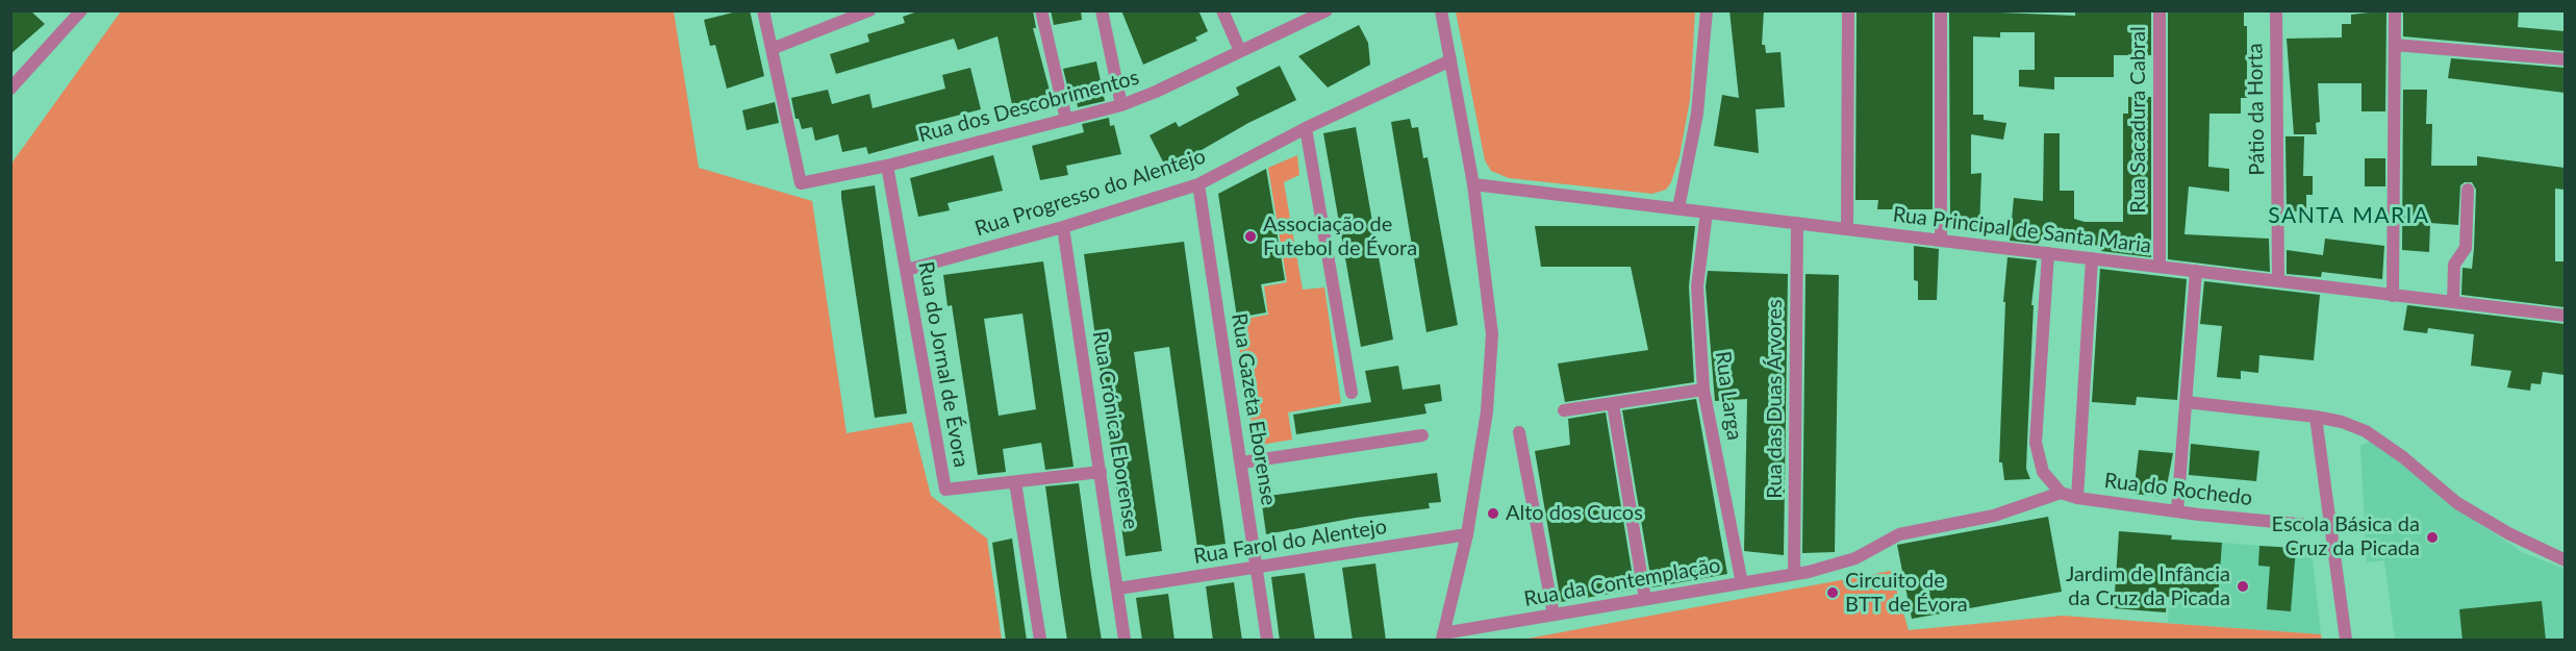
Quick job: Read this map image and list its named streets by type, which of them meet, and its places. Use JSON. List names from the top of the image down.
{
  "streets": {
    "street": [
      "Rua dos Descobrimentos",
      "Pátio da Horta",
      "Rua Sacadura Cabral",
      "Rua Progresso do Alentejo",
      "Rua Principal de Santa Maria",
      "Rua do Jornal de Évora",
      "Rua Larga",
      "Rua das Duas Árvores",
      "Rua Gazeta Eborense",
      "Rua Crónica Eborense",
      "Rua do Rochedo",
      "Rua Farol do Alentejo",
      "Rua da Contemplação"
    ]
  },
  "crossings": [
    ["Rua dos Descobrimentos", "Rua do Jornal de Évora"],
    ["Pátio da Horta", "Rua Principal de Santa Maria"],
    ["Rua Sacadura Cabral", "Rua Principal de Santa Maria"],
    ["Rua Progresso do Alentejo", "Rua do Jornal de Évora"],
    ["Rua Progresso do Alentejo", "Rua Gazeta Eborense"],
    ["Rua Progresso do Alentejo", "Rua Crónica Eborense"],
    ["Rua Principal de Santa Maria", "Rua Larga"],
    ["Rua Principal de Santa Maria", "Rua das Duas Árvores"],
    ["Rua do Jornal de Évora", "Rua Crónica Eborense"],
    ["Rua Larga", "Rua da Contemplação"],
    ["Rua das Duas Árvores", "Rua da Contemplação"],
    ["Rua Gazeta Eborense", "Rua Farol do Alentejo"],
    ["Rua Crónica Eborense", "Rua Farol do Alentejo"],
    ["Rua do Rochedo", "Rua da Contemplação"]
  ],
  "districts": ["SANTA MARIA"],
  "places": [
    "Associação de Futebol de Évora",
    "Alto dos Cucos",
    "Escola Básica da Cruz da Picada",
    "Jardim de Infância da Cruz da Picada",
    "Circuito de BTT de Évora"
  ]
}
